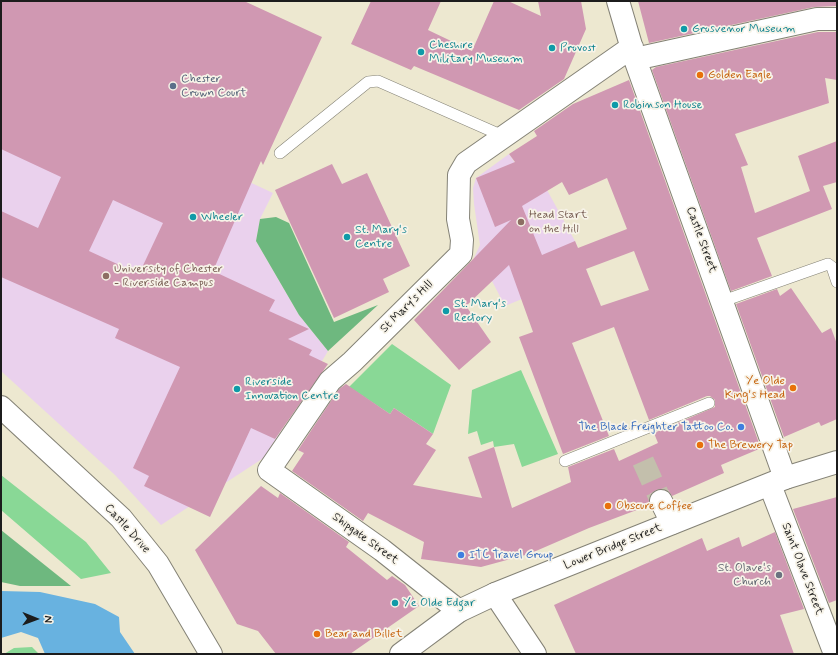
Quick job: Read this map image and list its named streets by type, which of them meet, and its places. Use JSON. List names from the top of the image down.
{
  "streets": {
    "street": [
      "Castle Street",
      "St Mary's Hill",
      "Castle Drive",
      "Shipgate Street",
      "Lower Bridge Street",
      "Saint Olave Street"
    ]
  },
  "crossings": [
    ["Castle Street", "St Mary's Hill"],
    ["Castle Street", "Lower Bridge Street"],
    ["Castle Street", "Saint Olave Street"],
    ["St Mary's Hill", "Shipgate Street"],
    ["Shipgate Street", "Lower Bridge Street"],
    ["Lower Bridge Street", "Saint Olave Street"]
  ],
  "places": [
    "Grosvenor Museum",
    "Provost",
    "Cheshire Military Museum",
    "Golden Eagle",
    "Chester Crown Court",
    "Robinson House",
    "Wheeler",
    "Head Start on the Hill",
    "St. Mary's Centre",
    "University of Chester - Riverside Campus",
    "St. Mary's Rectory",
    "Ye Olde King's Head",
    "Riverside Innovation Centre",
    "The Black Freighter Tattoo Co.",
    "The Brewery Tap",
    "Obscure Coffee",
    "ITC Travel Group",
    "St. Olave's Church",
    "Ye Olde Edgar",
    "Bear and Billet"
  ],
  "north": "right"
}
